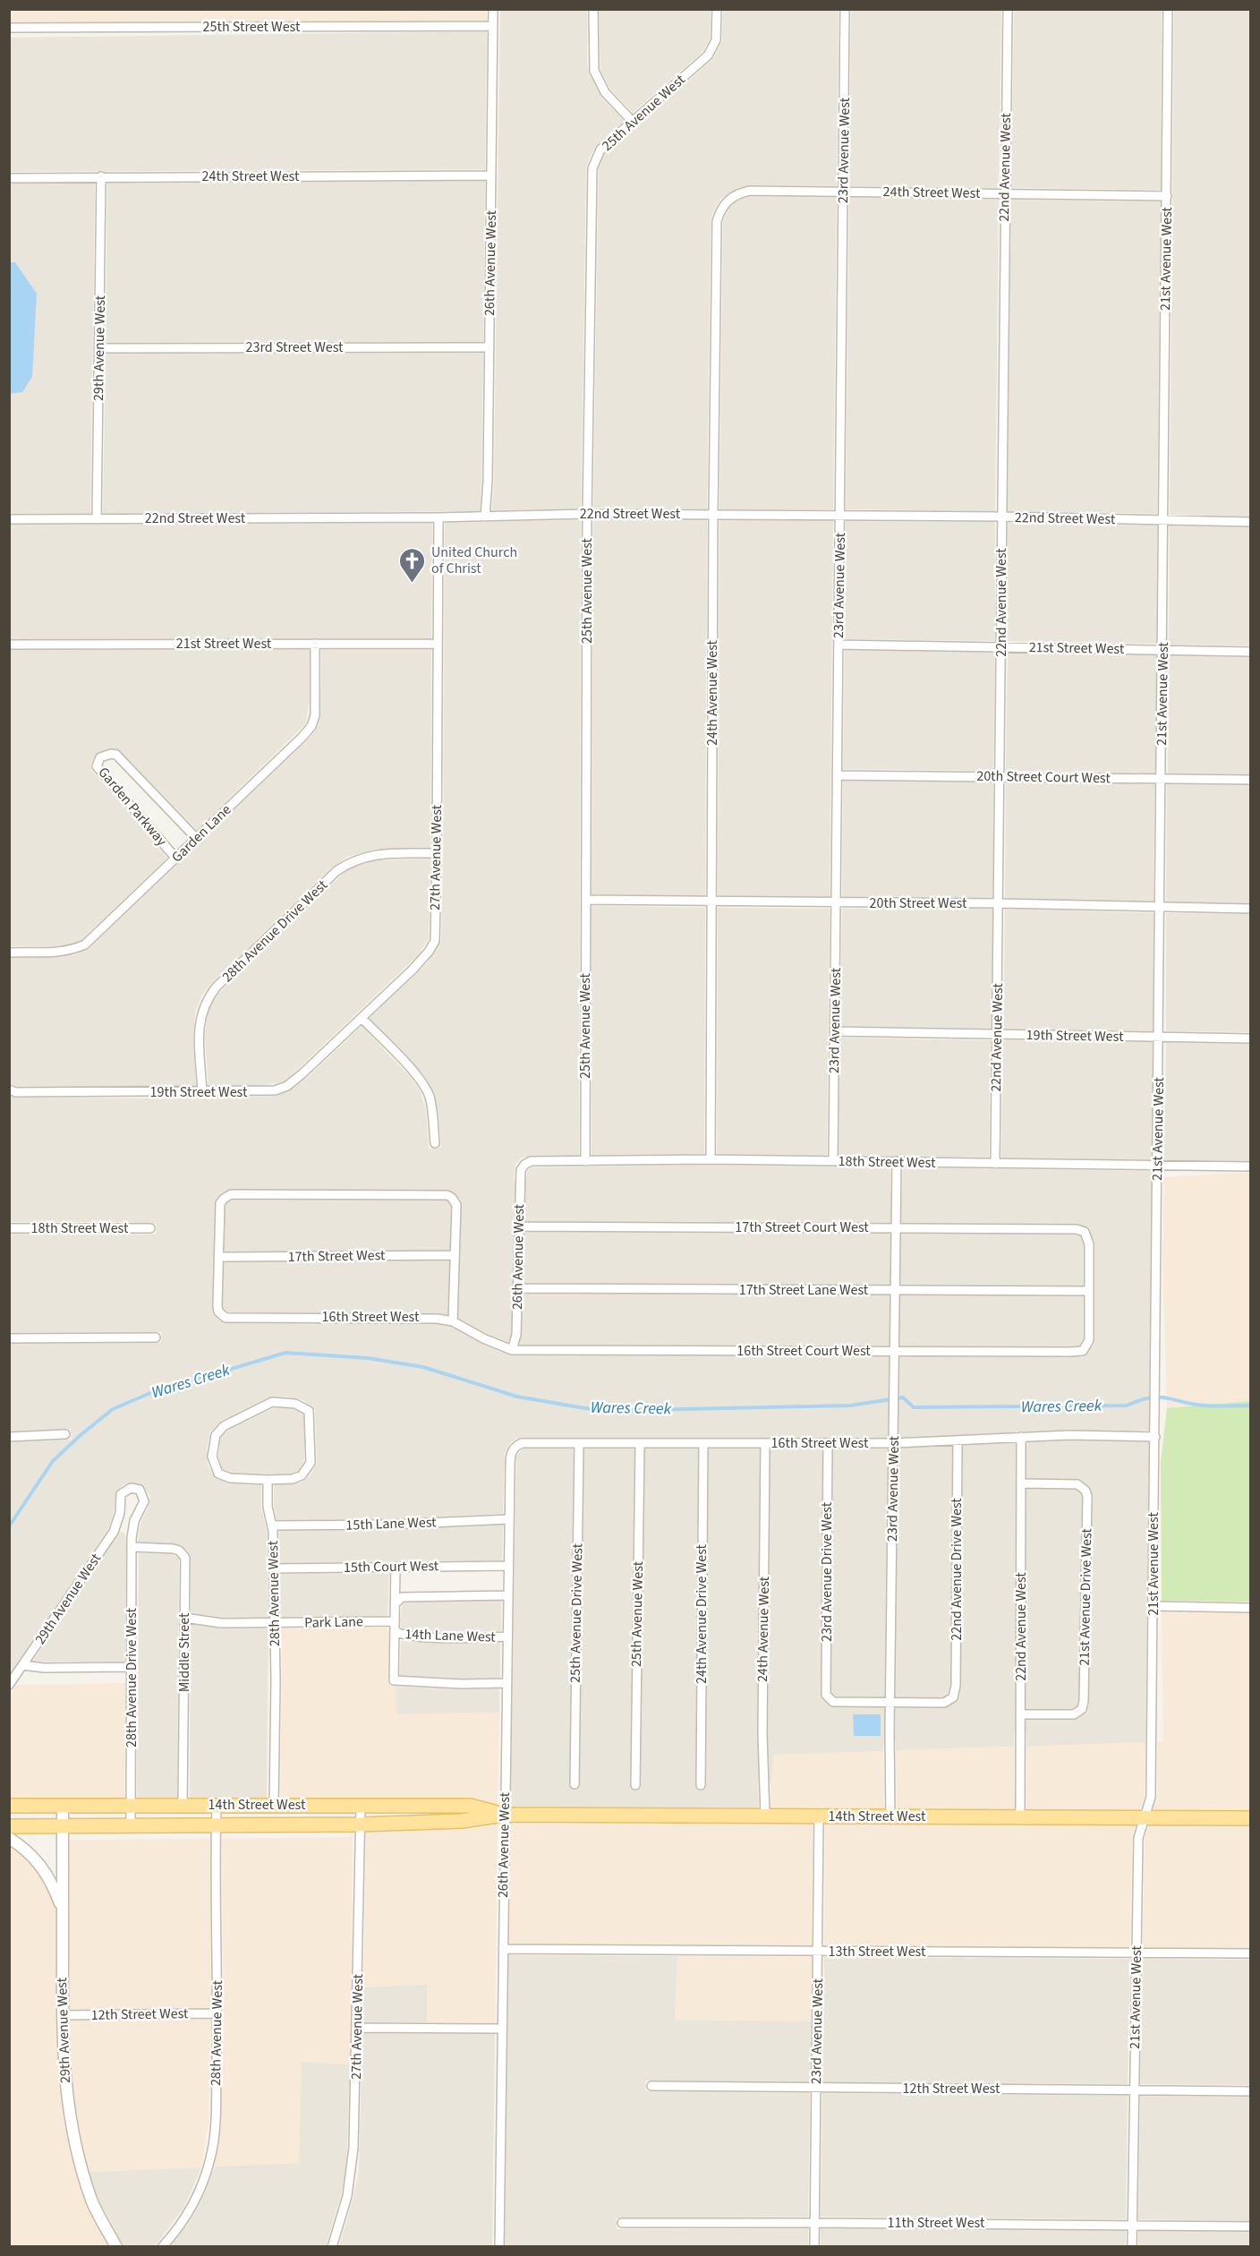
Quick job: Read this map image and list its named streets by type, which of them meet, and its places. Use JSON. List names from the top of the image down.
{
  "streets": {
    "main road": ["14th Street West"],
    "street": [
      "25th Street West",
      "25th Avenue West",
      "23rd Avenue West",
      "22nd Avenue West",
      "24th Street West",
      "21st Avenue West",
      "26th Avenue West",
      "23rd Street West",
      "29th Avenue West",
      "22nd Street West",
      "21st Street West",
      "24th Avenue West",
      "20th Street Court West",
      "Garden Parkway",
      "Garden Lane",
      "27th Avenue West",
      "20th Street West",
      "28th Avenue Drive West",
      "19th Street West",
      "18th Street West",
      "17th Street Court West",
      "17th Street West",
      "17th Street Lane West",
      "16th Street West",
      "16th Street Court West",
      "15th Lane West",
      "15th Court West",
      "22nd Avenue Drive West",
      "23rd Avenue Drive West",
      "28th Avenue West",
      "21st Avenue Drive West",
      "25th Avenue Drive West",
      "24th Avenue Drive West",
      "Park Lane",
      "14th Lane West",
      "Middle Street",
      "13th Street West",
      "12th Street West",
      "11th Street West"
    ]
  },
  "crossings": [
    ["25th Street West", "26th Avenue West"],
    ["25th Avenue West", "22nd Street West"],
    ["25th Avenue West", "20th Street West"],
    ["25th Avenue West", "18th Street West"],
    ["25th Avenue West", "16th Street West"],
    ["23rd Avenue West", "24th Street West"],
    ["23rd Avenue West", "22nd Street West"],
    ["23rd Avenue West", "21st Street West"],
    ["23rd Avenue West", "20th Street Court West"],
    ["23rd Avenue West", "20th Street West"],
    ["23rd Avenue West", "19th Street West"],
    ["23rd Avenue West", "18th Street West"],
    ["23rd Avenue West", "17th Street Court West"],
    ["23rd Avenue West", "17th Street Lane West"],
    ["23rd Avenue West", "16th Street West"],
    ["23rd Avenue West", "16th Street Court West"],
    ["23rd Avenue West", "22nd Avenue Drive West"],
    ["23rd Avenue West", "23rd Avenue Drive West"],
    ["23rd Avenue West", "14th Street West"],
    ["23rd Avenue West", "13th Street West"],
    ["23rd Avenue West", "12th Street West"],
    ["23rd Avenue West", "11th Street West"],
    ["22nd Avenue West", "24th Street West"],
    ["22nd Avenue West", "22nd Street West"],
    ["22nd Avenue West", "21st Street West"],
    ["22nd Avenue West", "20th Street Court West"],
    ["22nd Avenue West", "20th Street West"],
    ["22nd Avenue West", "19th Street West"],
    ["22nd Avenue West", "18th Street West"],
    ["22nd Avenue West", "16th Street West"],
    ["22nd Avenue West", "21st Avenue Drive West"],
    ["22nd Avenue West", "14th Street West"],
    ["24th Street West", "21st Avenue West"],
    ["24th Street West", "26th Avenue West"],
    ["24th Street West", "29th Avenue West"],
    ["24th Street West", "24th Avenue West"],
    ["21st Avenue West", "22nd Street West"],
    ["21st Avenue West", "21st Street West"],
    ["21st Avenue West", "20th Street Court West"],
    ["21st Avenue West", "20th Street West"],
    ["21st Avenue West", "19th Street West"],
    ["21st Avenue West", "18th Street West"],
    ["21st Avenue West", "16th Street West"],
    ["21st Avenue West", "14th Street West"],
    ["21st Avenue West", "13th Street West"],
    ["21st Avenue West", "12th Street West"],
    ["21st Avenue West", "11th Street West"],
    ["26th Avenue West", "23rd Street West"],
    ["26th Avenue West", "22nd Street West"],
    ["26th Avenue West", "18th Street West"],
    ["26th Avenue West", "17th Street Court West"],
    ["26th Avenue West", "17th Street Lane West"],
    ["26th Avenue West", "16th Street West"],
    ["26th Avenue West", "16th Street Court West"],
    ["26th Avenue West", "15th Lane West"],
    ["26th Avenue West", "15th Court West"],
    ["26th Avenue West", "14th Lane West"],
    ["26th Avenue West", "14th Street West"],
    ["26th Avenue West", "13th Street West"],
    ["23rd Street West", "29th Avenue West"],
    ["29th Avenue West", "22nd Street West"],
    ["29th Avenue West", "14th Street West"],
    ["29th Avenue West", "12th Street West"],
    ["22nd Street West", "24th Avenue West"],
    ["22nd Street West", "27th Avenue West"],
    ["21st Street West", "Garden Lane"],
    ["21st Street West", "27th Avenue West"],
    ["24th Avenue West", "20th Street West"],
    ["24th Avenue West", "18th Street West"],
    ["24th Avenue West", "16th Street West"],
    ["24th Avenue West", "14th Street West"],
    ["Garden Parkway", "Garden Lane"],
    ["27th Avenue West", "28th Avenue Drive West"],
    ["27th Avenue West", "19th Street West"],
    ["27th Avenue West", "14th Street West"],
    ["28th Avenue Drive West", "19th Street West"],
    ["28th Avenue Drive West", "Middle Street"],
    ["28th Avenue Drive West", "14th Street West"],
    ["17th Street Court West", "17th Street Lane West"],
    ["17th Street Court West", "16th Street Court West"],
    ["17th Street West", "16th Street West"],
    ["17th Street Lane West", "16th Street Court West"],
    ["16th Street West", "16th Street Court West"],
    ["16th Street West", "22nd Avenue Drive West"],
    ["16th Street West", "23rd Avenue Drive West"],
    ["16th Street West", "25th Avenue Drive West"],
    ["16th Street West", "24th Avenue Drive West"],
    ["15th Lane West", "28th Avenue West"],
    ["15th Court West", "28th Avenue West"],
    ["22nd Avenue Drive West", "23rd Avenue Drive West"],
    ["28th Avenue West", "Park Lane"],
    ["28th Avenue West", "14th Street West"],
    ["28th Avenue West", "12th Street West"],
    ["Park Lane", "14th Lane West"],
    ["Park Lane", "Middle Street"],
    ["Middle Street", "14th Street West"]
  ],
  "water": ["Wares Creek"],
  "places": {
    "church": ["United Church of Christ"]
  }
}
